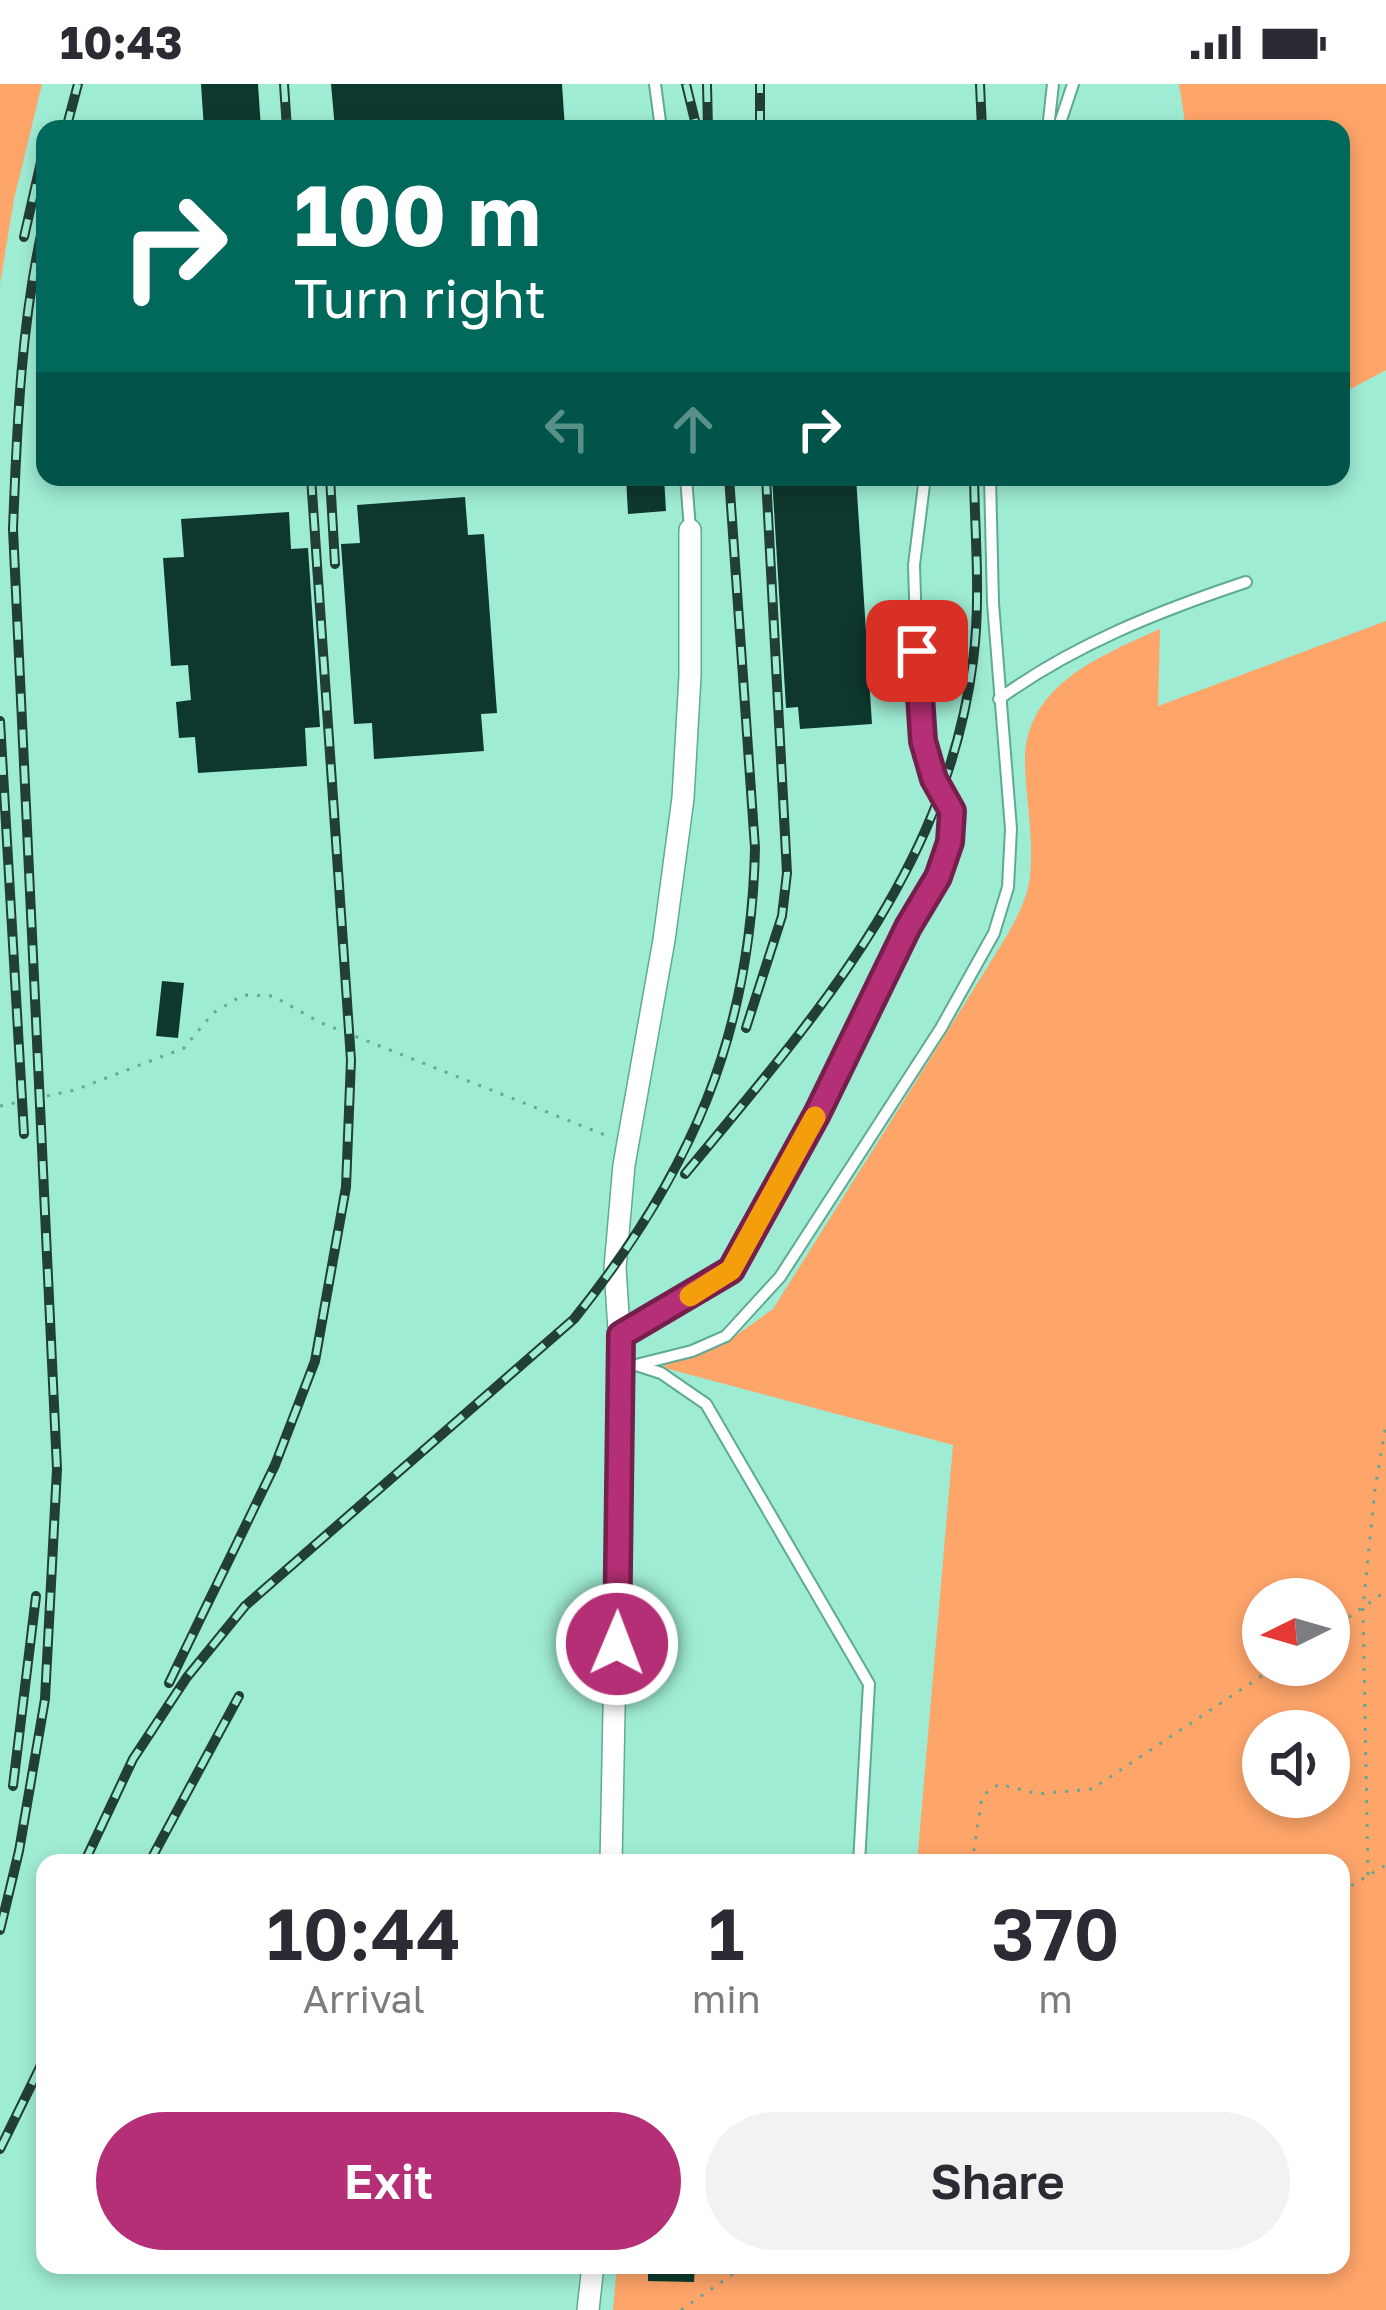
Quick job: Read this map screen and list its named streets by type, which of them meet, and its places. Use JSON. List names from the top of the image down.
{
  "north": "left",
  "page": {
    "status": "10:43",
    "turn": ["100 m", "Turn right"],
    "eta": [
      "10:44",
      "Arrival",
      "1",
      "min",
      "370",
      "m"
    ],
    "buttons": ["Exit", "Share"]
  }
}
